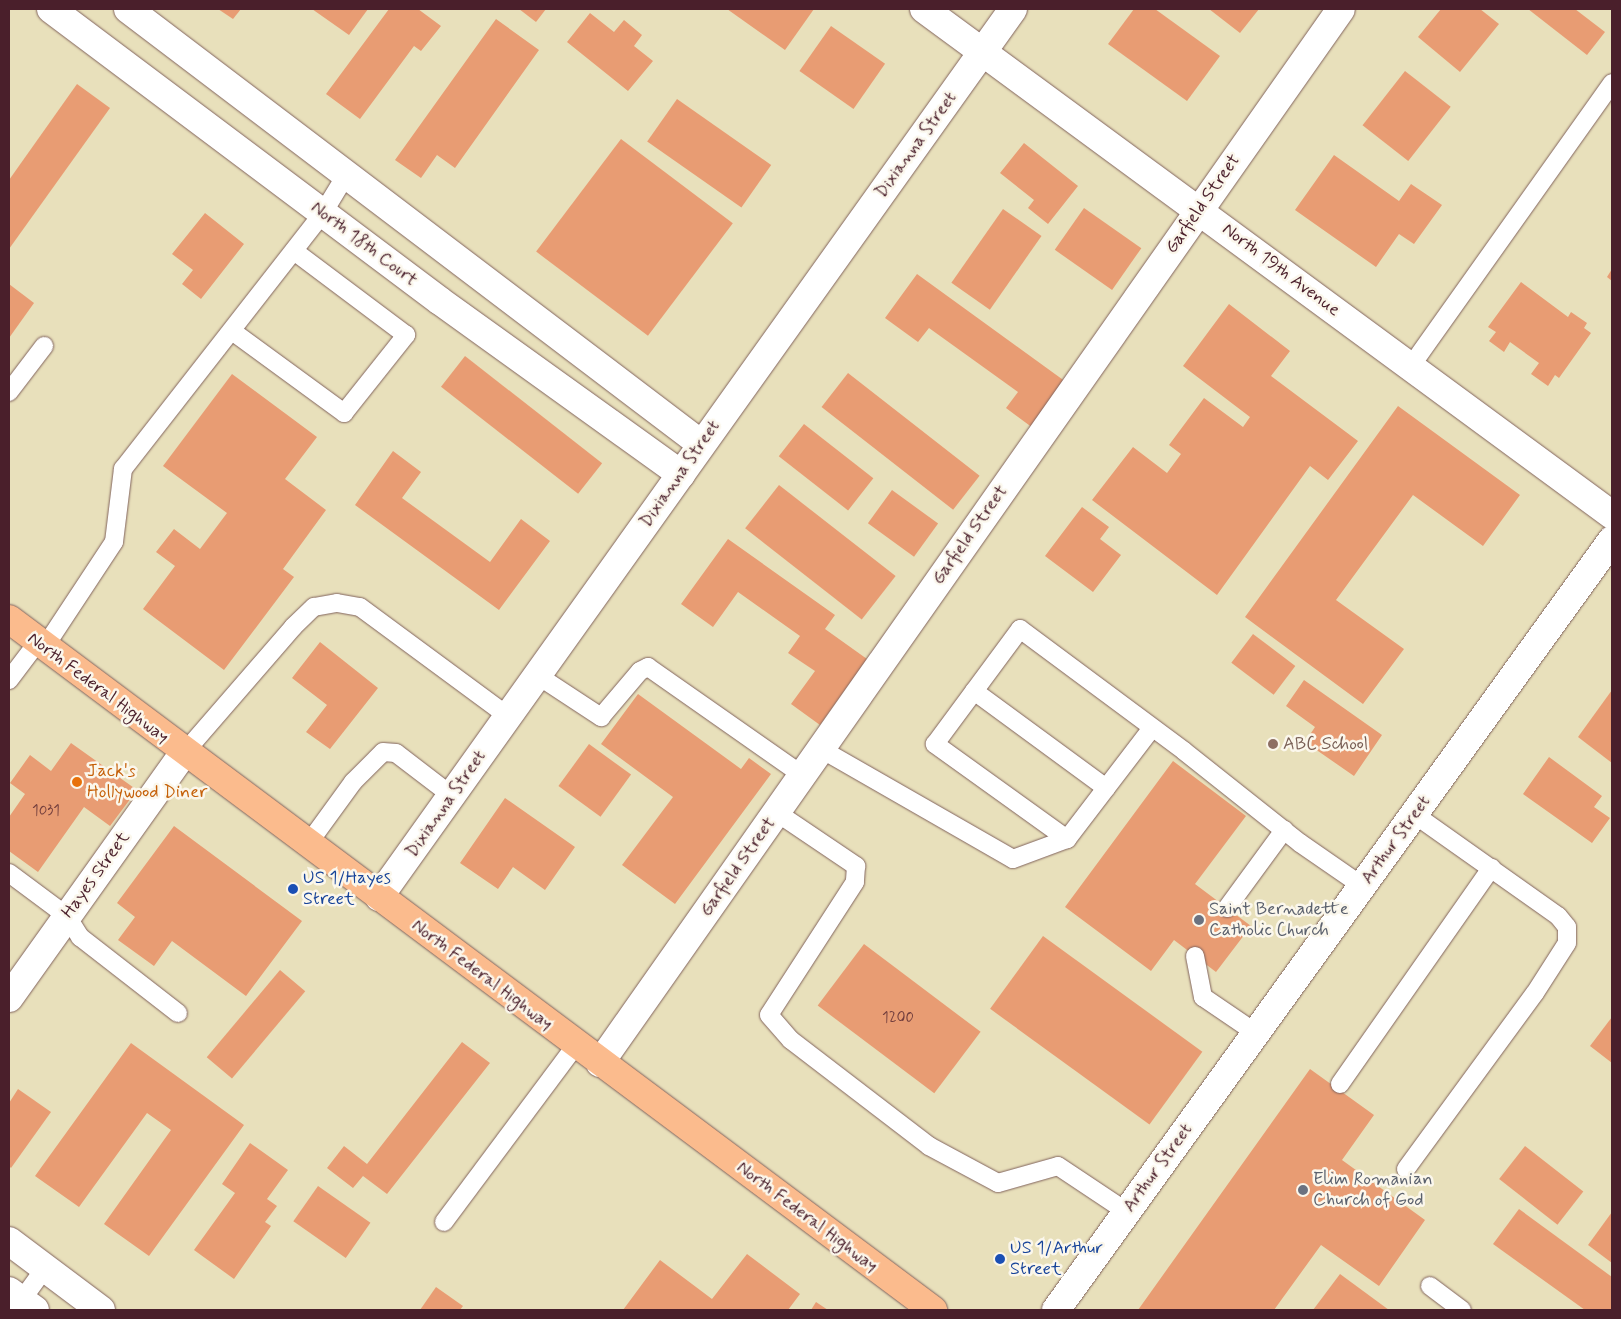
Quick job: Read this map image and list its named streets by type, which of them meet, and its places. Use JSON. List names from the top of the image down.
{
  "streets": {
    "main road": ["North Federal Highway"],
    "street": [
      "Dixianna Street",
      "Garfield Street",
      "North 18th Court",
      "North 19th Avenue",
      "Arthur Street",
      "Hayes Street"
    ]
  },
  "crossings": [
    ["Dixianna Street", "North 18th Court"],
    ["Dixianna Street", "North 19th Avenue"],
    ["Dixianna Street", "North Federal Highway"],
    ["Garfield Street", "North 19th Avenue"],
    ["Garfield Street", "North Federal Highway"],
    ["North Federal Highway", "Hayes Street"]
  ],
  "places": [
    "ABC School",
    "Jack's Hollywood Diner",
    "US 1/Hayes Street",
    "Saint Bernadette Catholic Church",
    "Elim Romanian Church of God",
    "US 1/Arthur Street"
  ],
  "house_numbers": ["1031", "1200"]
}
